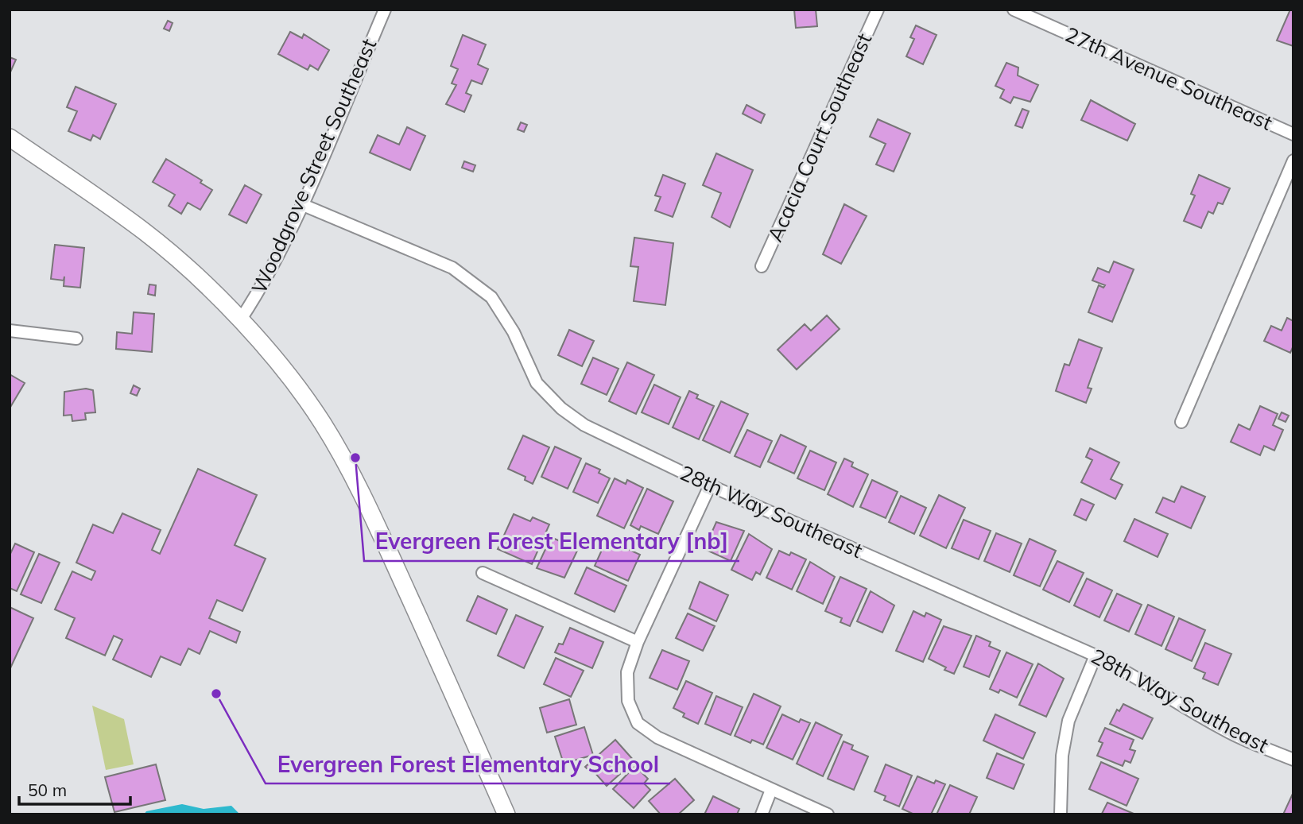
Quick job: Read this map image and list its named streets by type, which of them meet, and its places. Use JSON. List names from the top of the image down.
{
  "streets": {
    "street": [
      "27th Avenue Southeast",
      "Acacia Court Southeast",
      "Woodgrove Street Southeast",
      "28th Way Southeast"
    ]
  },
  "crossings": [
    ["Woodgrove Street Southeast", "28th Way Southeast"]
  ],
  "places": ["Evergreen Forest Elementary [nb]", "Evergreen Forest Elementary School"],
  "scale_bar": "50 m"
}
